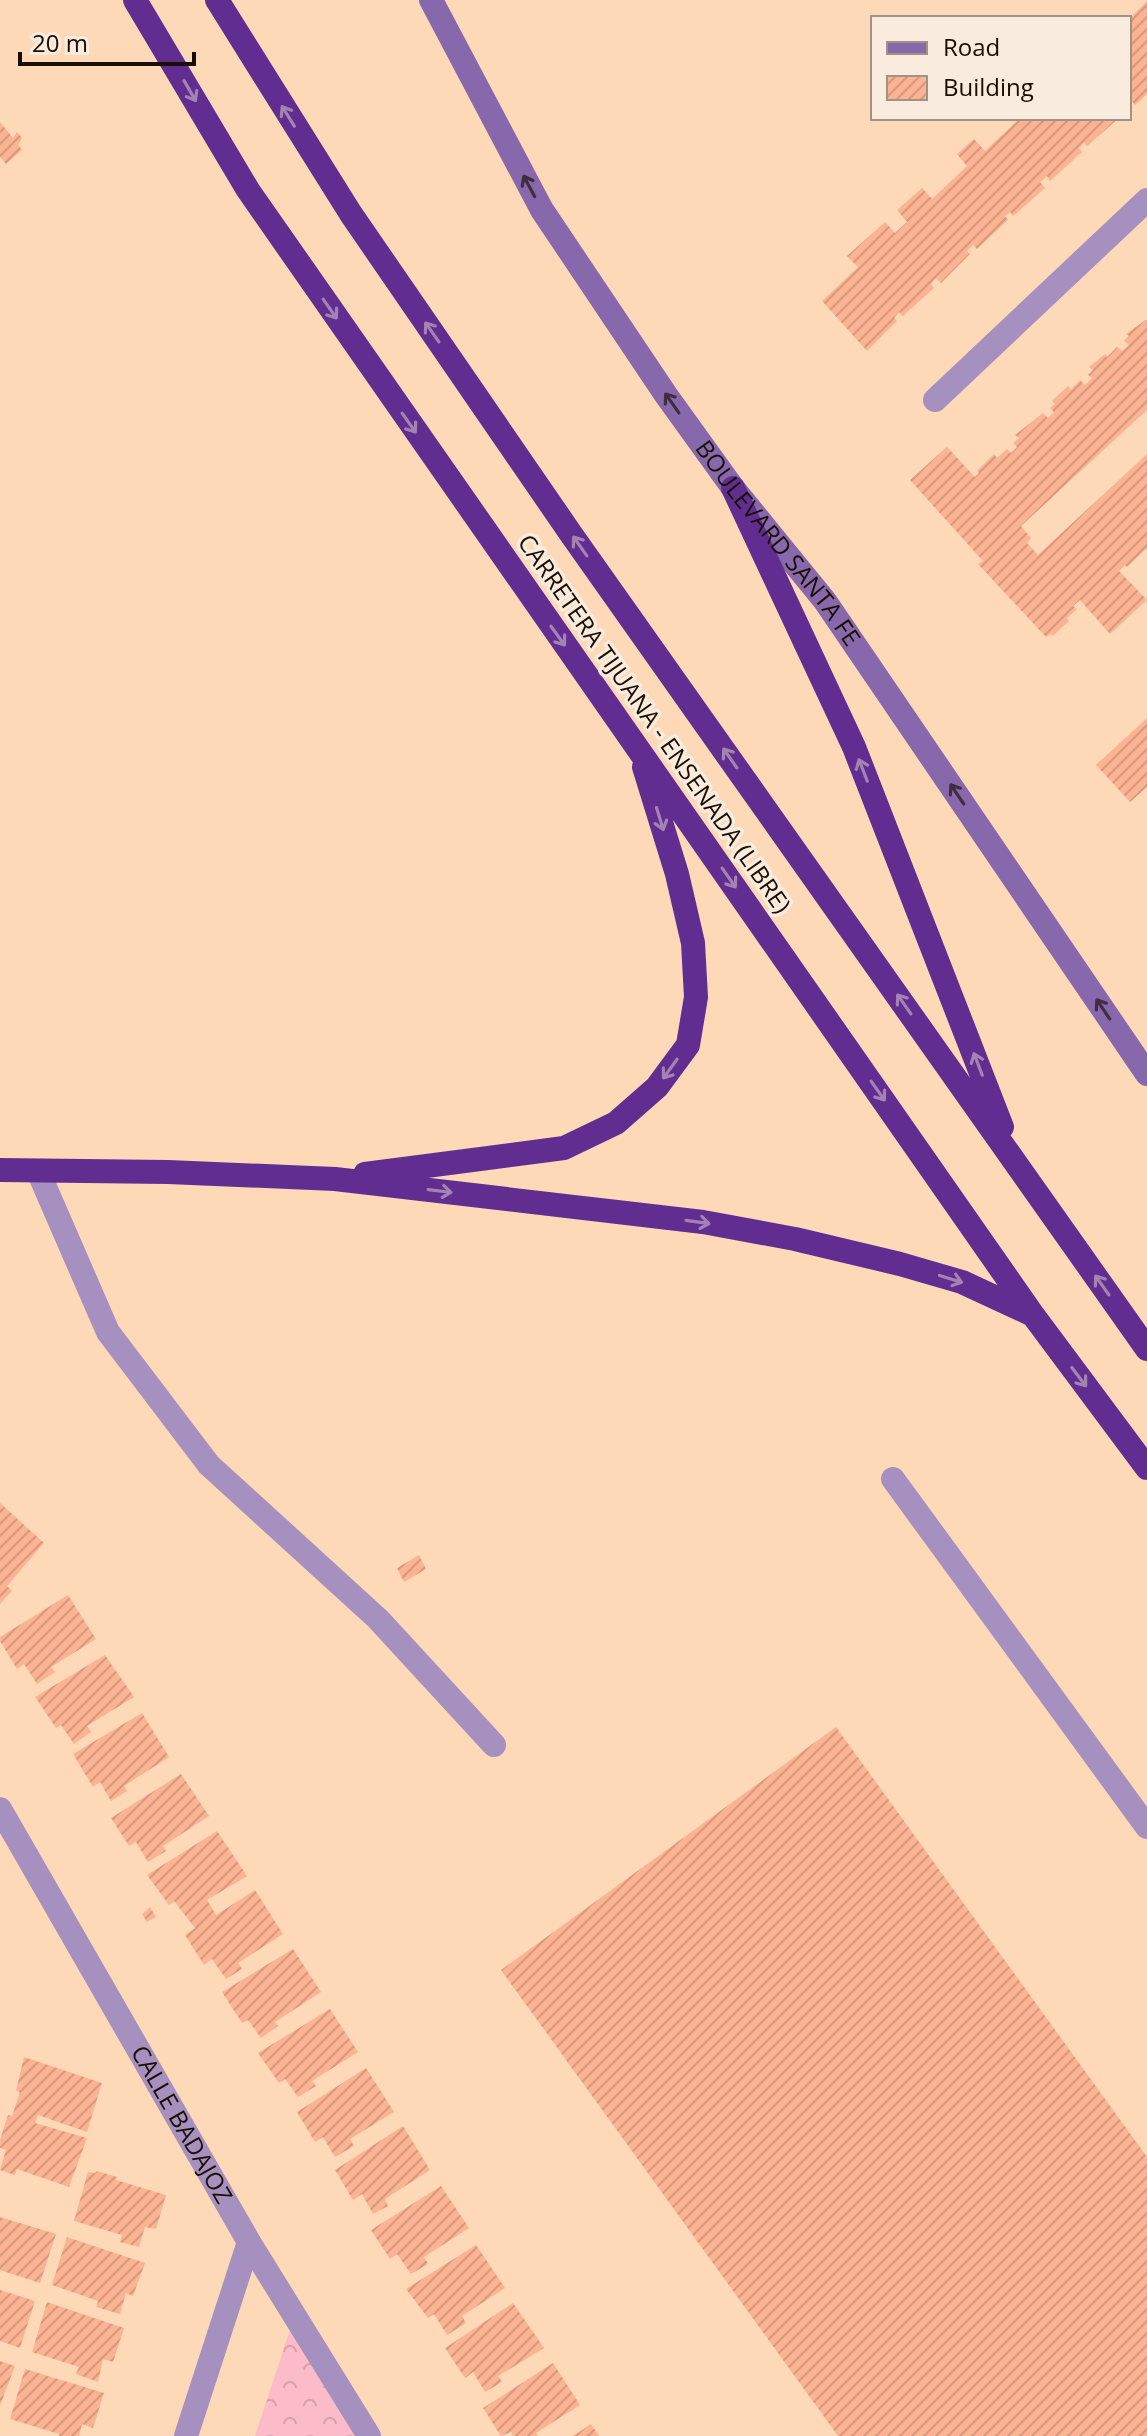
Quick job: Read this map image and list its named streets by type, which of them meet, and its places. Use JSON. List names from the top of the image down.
{
  "streets": {
    "highway": ["CARRETERA TIJUANA - ENSENADA (LIBRE)"],
    "main road": ["BOULEVARD SANTA FE"],
    "street": ["CALLE BADAJOZ"]
  },
  "one_way": ["BOULEVARD SANTA FE"],
  "legend": ["Road", "Building"],
  "scale_bar": "20 m"
}
